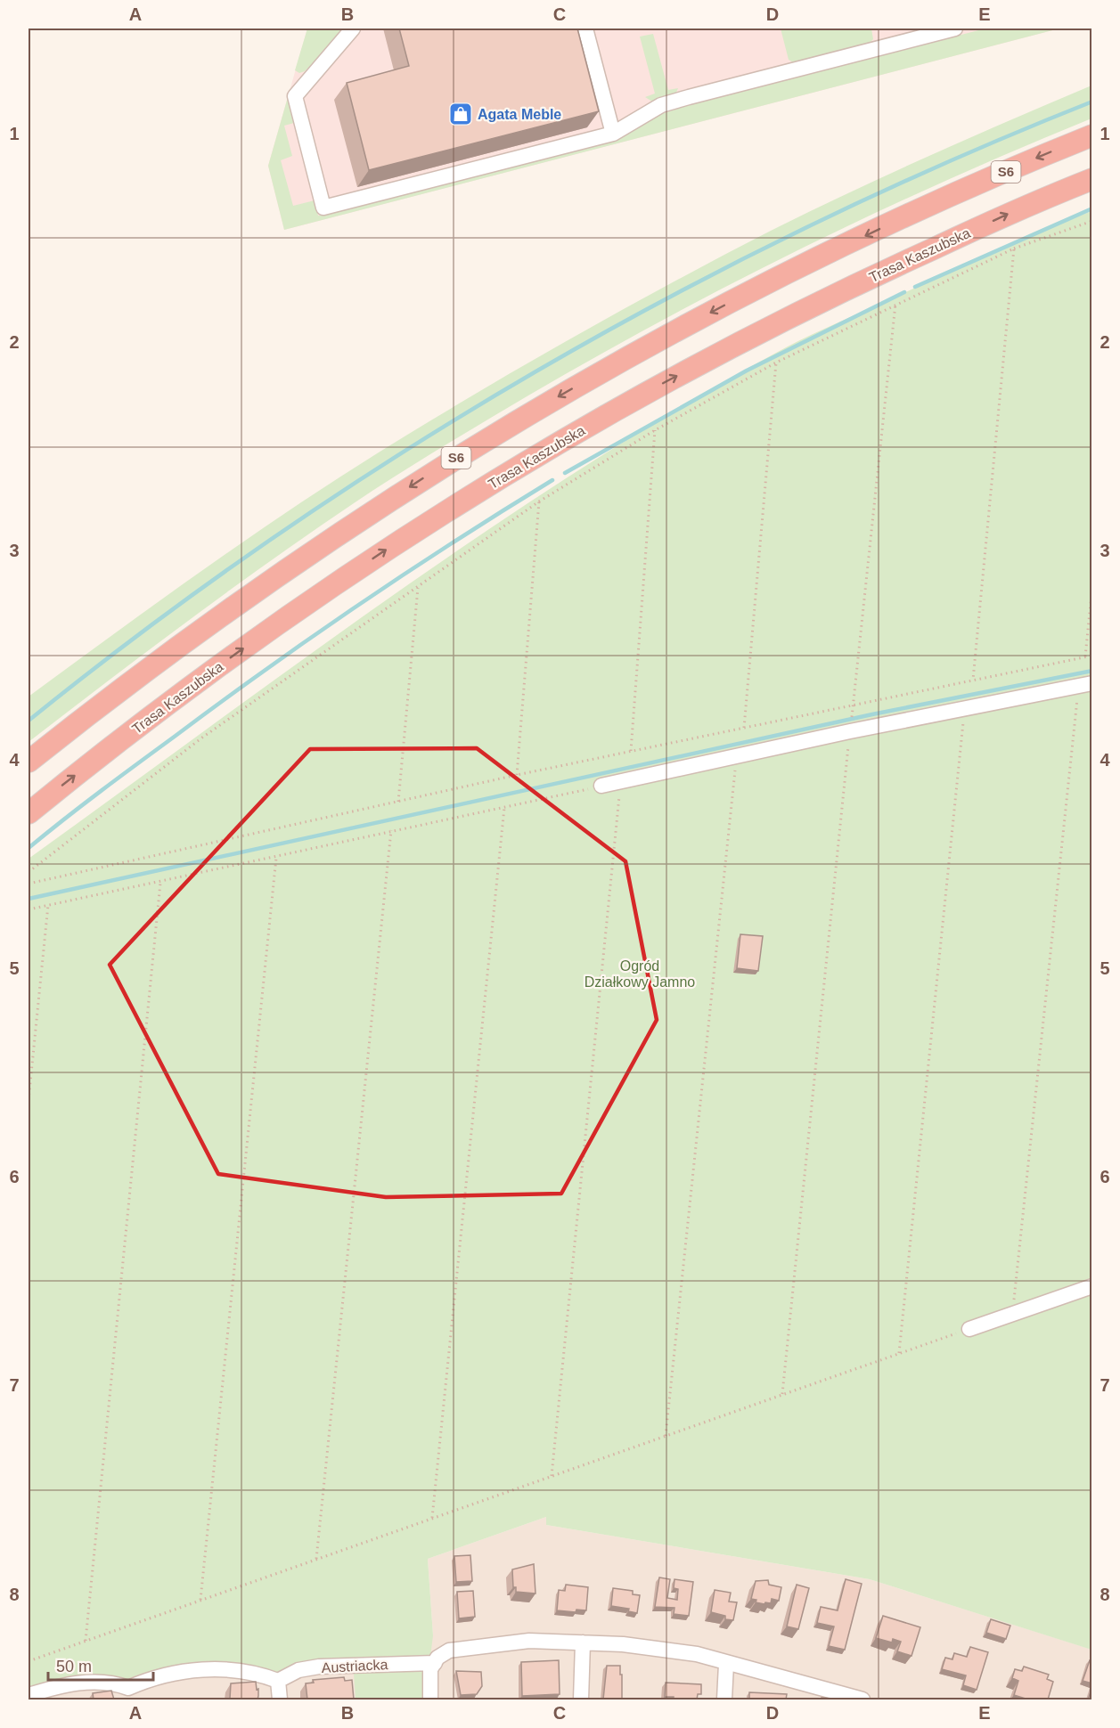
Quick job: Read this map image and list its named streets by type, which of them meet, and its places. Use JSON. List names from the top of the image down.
{
  "streets": {
    "highway": ["S6", "Trasa Kaszubska"],
    "street": ["Austriacka"]
  },
  "parks": ["Ogród Działkowy Jamno"],
  "places": {
    "shop": ["Agata Meble"]
  },
  "scale_bar": "50 m",
  "grid": {
    "columns": [
      "A",
      "B",
      "C",
      "D",
      "E"
    ],
    "rows": [
      "1",
      "2",
      "3",
      "4",
      "5",
      "6",
      "7",
      "8"
    ]
  }
}
